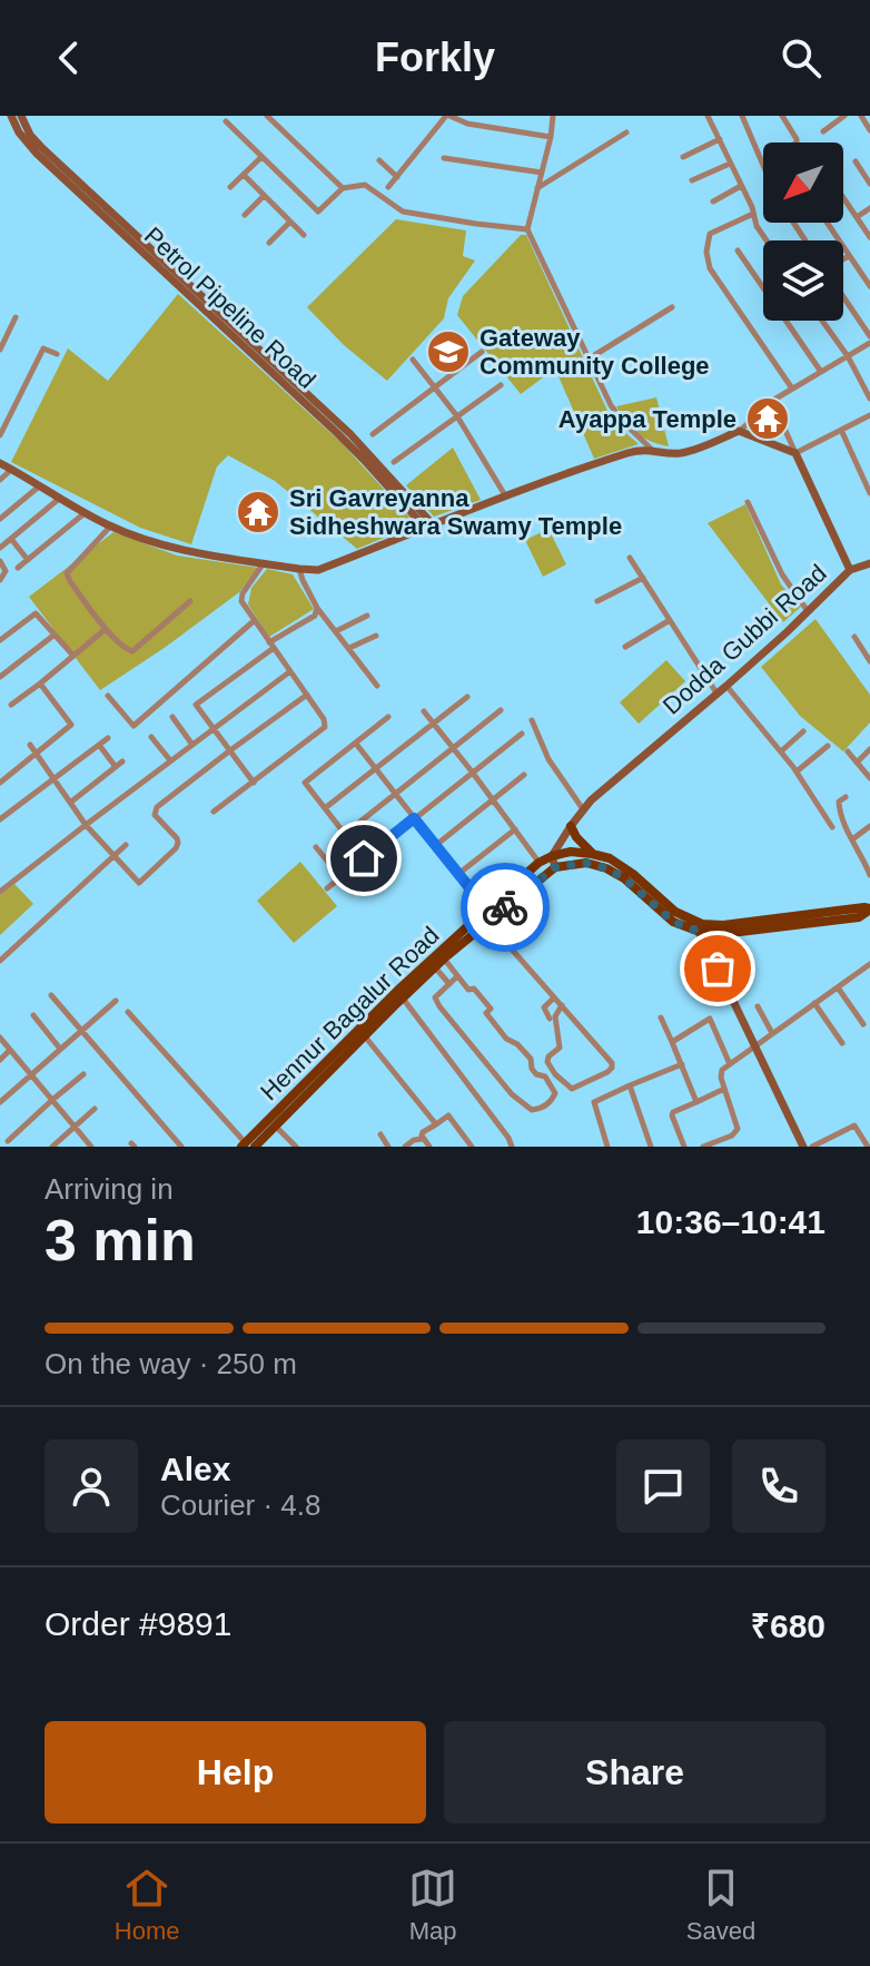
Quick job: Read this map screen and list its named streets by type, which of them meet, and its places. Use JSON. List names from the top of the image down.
{
  "streets": {
    "main road": ["Hennur Bagalur Road"],
    "street": ["Petrol Pipeline Road", "Dodda Gubbi Road"]
  },
  "crossings": [
    ["Dodda Gubbi Road", "Hennur Bagalur Road"]
  ],
  "places": {
    "school or university": ["Gateway Community College"],
    "temple": ["Ayappa Temple", "Sri Gavreyanna Sidheshwara Swamy Temple"]
  },
  "north": "bottom left",
  "page": {
    "header": "Forkly",
    "heading": ["3 min", "Arriving in", "10:36–10:41"],
    "panel": [
      "Alex",
      "Courier · 4.8",
      "Order #9891",
      "₹680"
    ],
    "bar": "On the way · 250 m",
    "buttons": ["Help", "Share"],
    "tabs": ["Home", "Map", "Saved"]
  }
}
